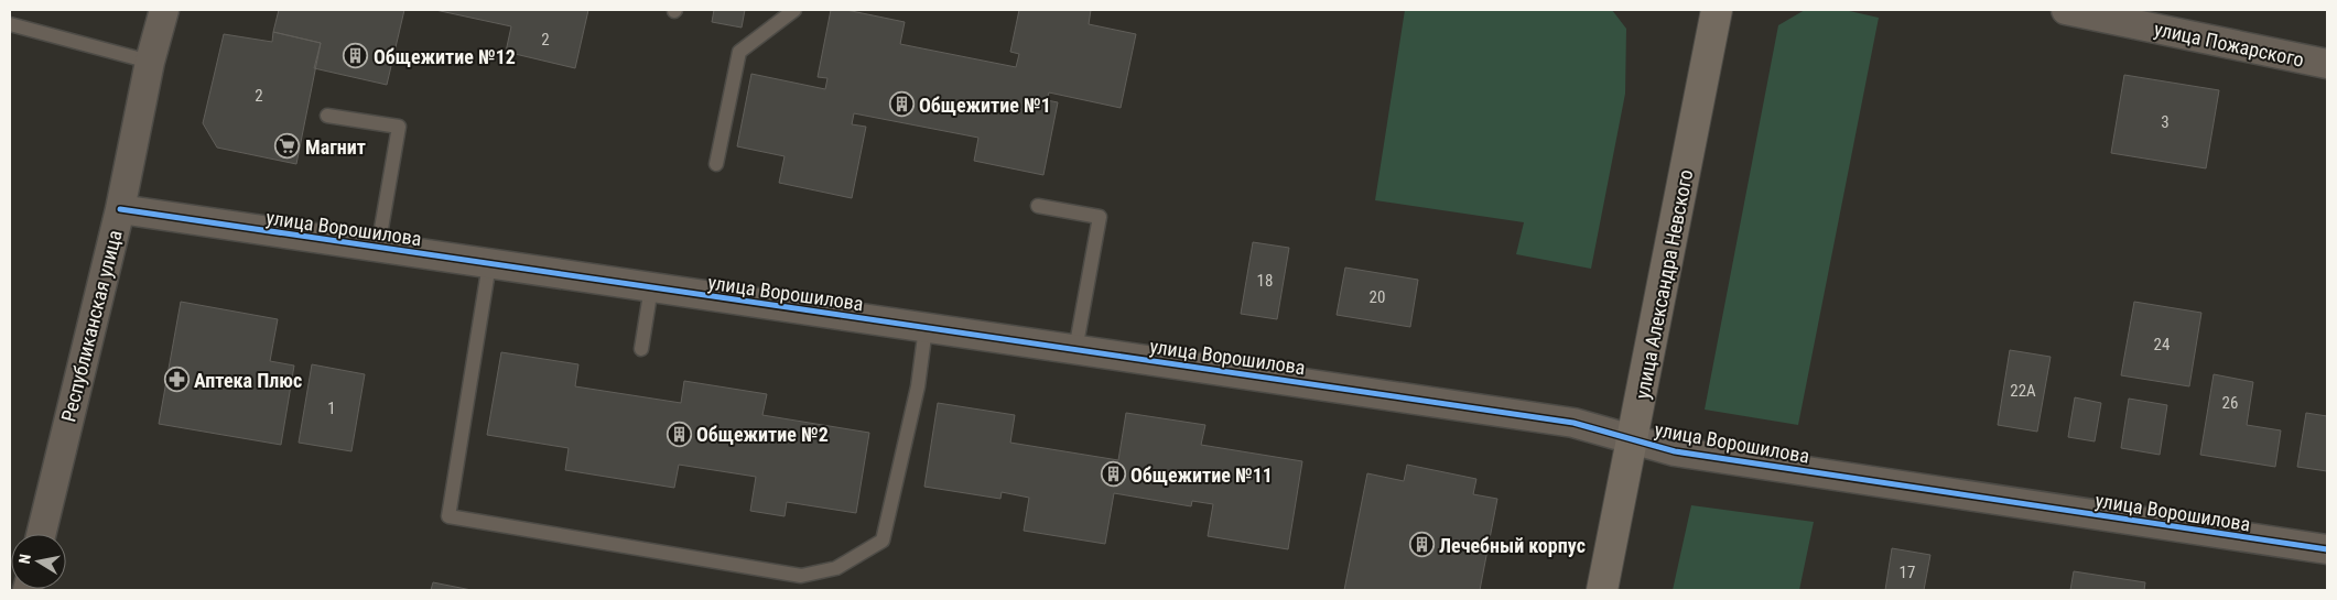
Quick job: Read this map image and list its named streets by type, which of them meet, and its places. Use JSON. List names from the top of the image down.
{
  "streets": {
    "main road": ["улица Александра Невского"],
    "street": ["улица Пожарского", "улица Ворошилова", "Республиканская улица"]
  },
  "crossings": [
    ["улица Ворошилова", "улица Александра Невского"],
    ["улица Ворошилова", "Республиканская улица"]
  ],
  "places": {
    "building": [
      "Общежитие №12",
      "Общежитие №1",
      "Общежитие №2",
      "Общежитие №11",
      "Лечебный корпус"
    ],
    "supermarket": ["Магнит"],
    "pharmacy": ["Аптека Плюс"]
  },
  "house_numbers": [
    "2",
    "2",
    "3",
    "18",
    "20",
    "24",
    "22А",
    "26",
    "1",
    "17"
  ],
  "north": "left"
}
